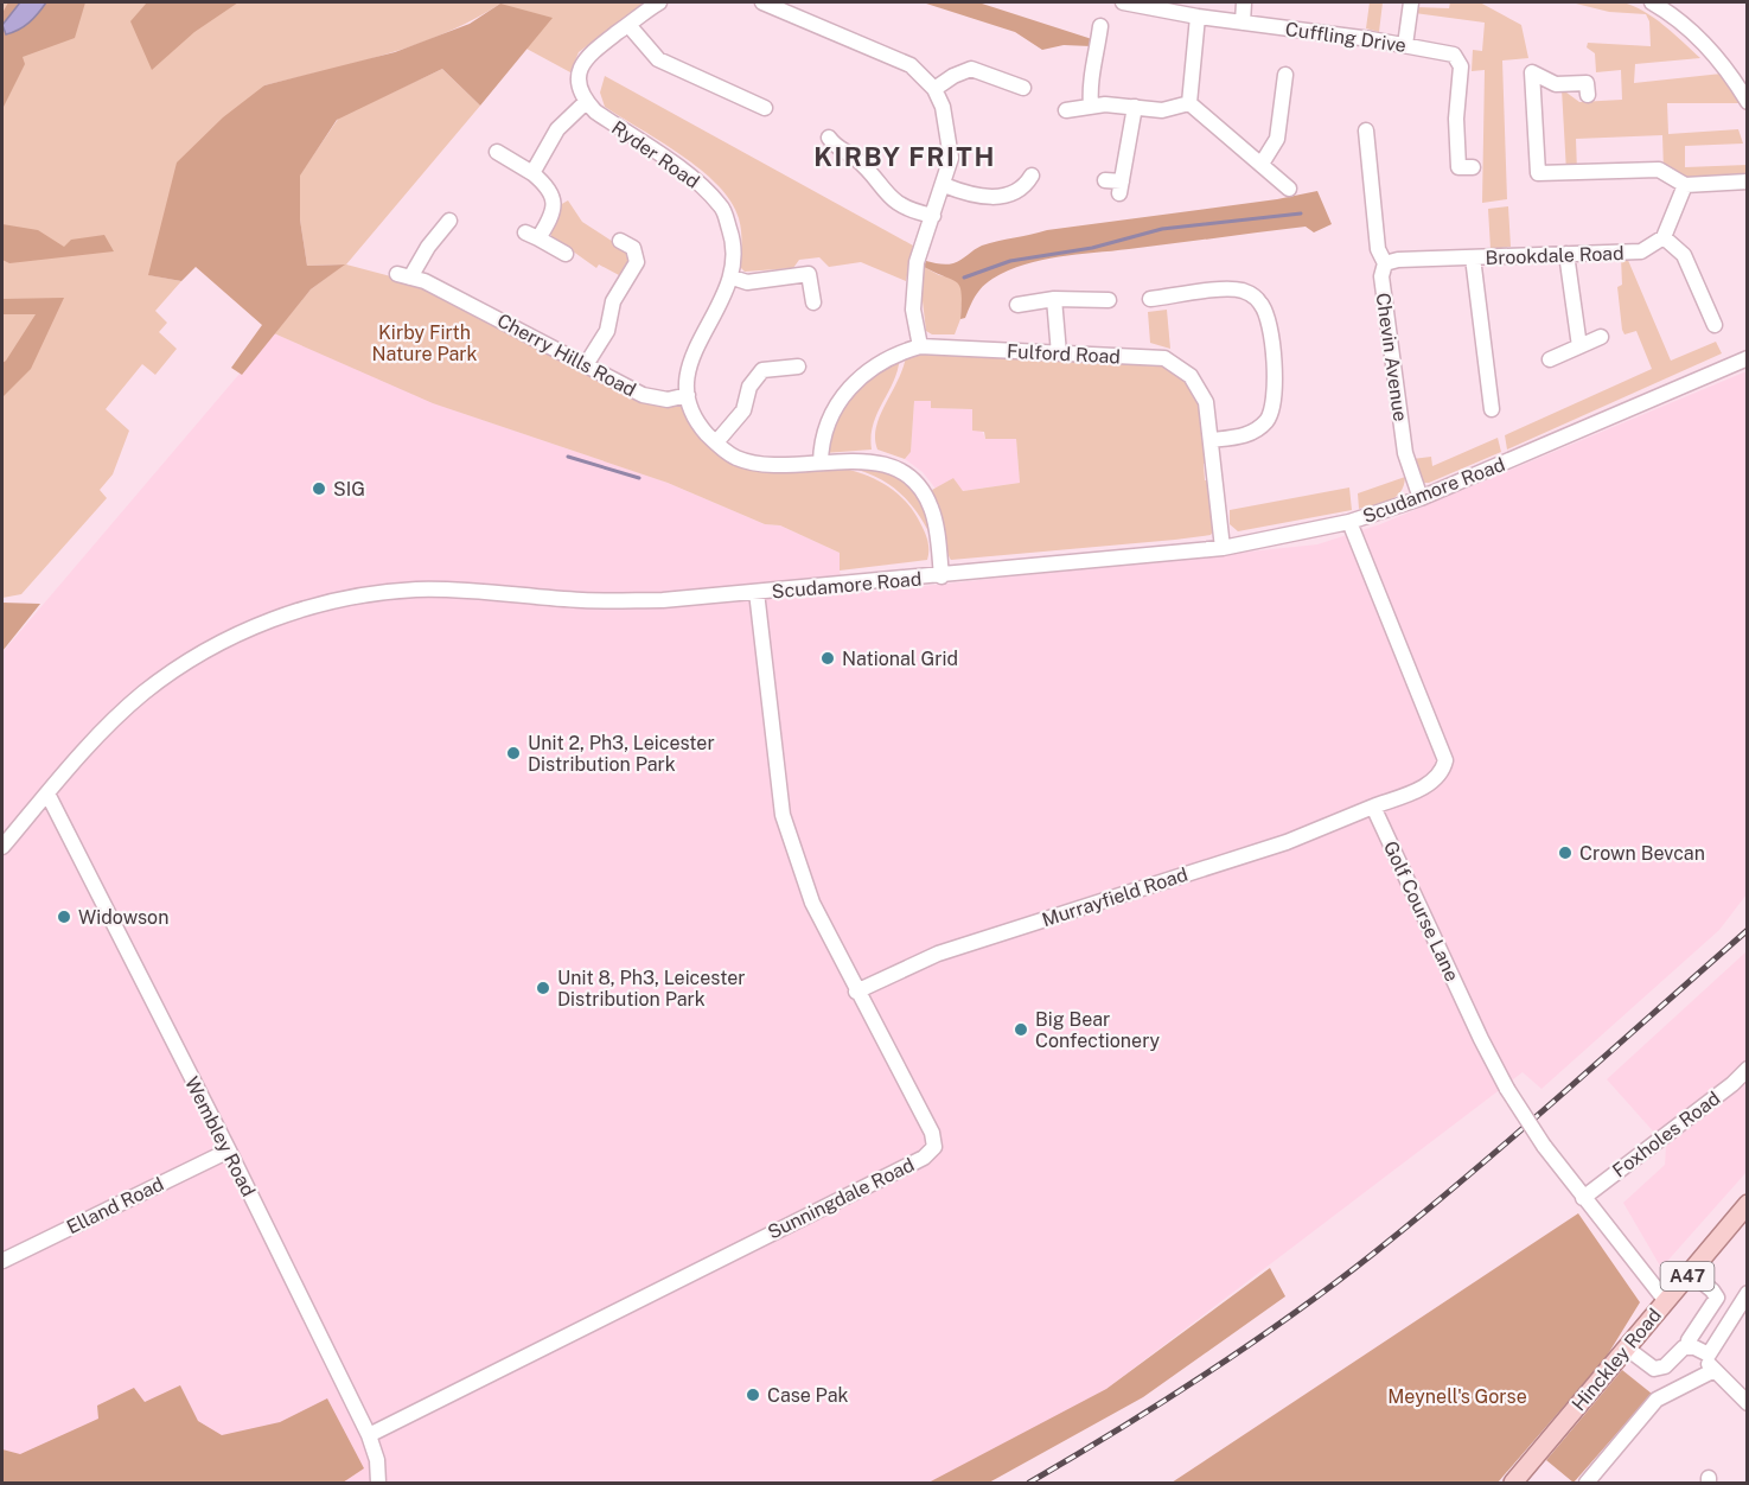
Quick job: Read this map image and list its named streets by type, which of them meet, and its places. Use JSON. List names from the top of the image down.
{
  "streets": {
    "main road": ["A47", "Hinckley Road"],
    "street": [
      "Cuffling Drive",
      "Ryder Road",
      "Brookdale Road",
      "Fulford Road",
      "Cherry Hills Road",
      "Chevin Avenue",
      "Scudamore Road",
      "Murrayfield Road",
      "Golf Course Lane",
      "Foxholes Road",
      "Wembley Road",
      "Sunningdale Road",
      "Elland Road"
    ]
  },
  "crossings": [
    ["Ryder Road", "Fulford Road"],
    ["Ryder Road", "Cherry Hills Road"],
    ["Ryder Road", "Scudamore Road"],
    ["Brookdale Road", "Chevin Avenue"],
    ["Fulford Road", "Scudamore Road"],
    ["Chevin Avenue", "Scudamore Road"],
    ["Scudamore Road", "Wembley Road"],
    ["Scudamore Road", "Sunningdale Road"],
    ["Murrayfield Road", "Golf Course Lane"],
    ["Murrayfield Road", "Sunningdale Road"],
    ["Golf Course Lane", "Foxholes Road"],
    ["Golf Course Lane", "Hinckley Road"],
    ["Wembley Road", "Sunningdale Road"],
    ["Wembley Road", "Elland Road"]
  ],
  "districts": ["KIRBY FRITH"],
  "parks": ["Kirby Firth Nature Park", "Meynell's Gorse"],
  "places": [
    "SIG",
    "National Grid",
    "Unit 2, Ph3, Leicester Distribution Park",
    "Crown Bevcan",
    "Widowson",
    "Unit 8, Ph3, Leicester Distribution Park",
    "Big Bear Confectionery",
    "Case Pak"
  ]
}
